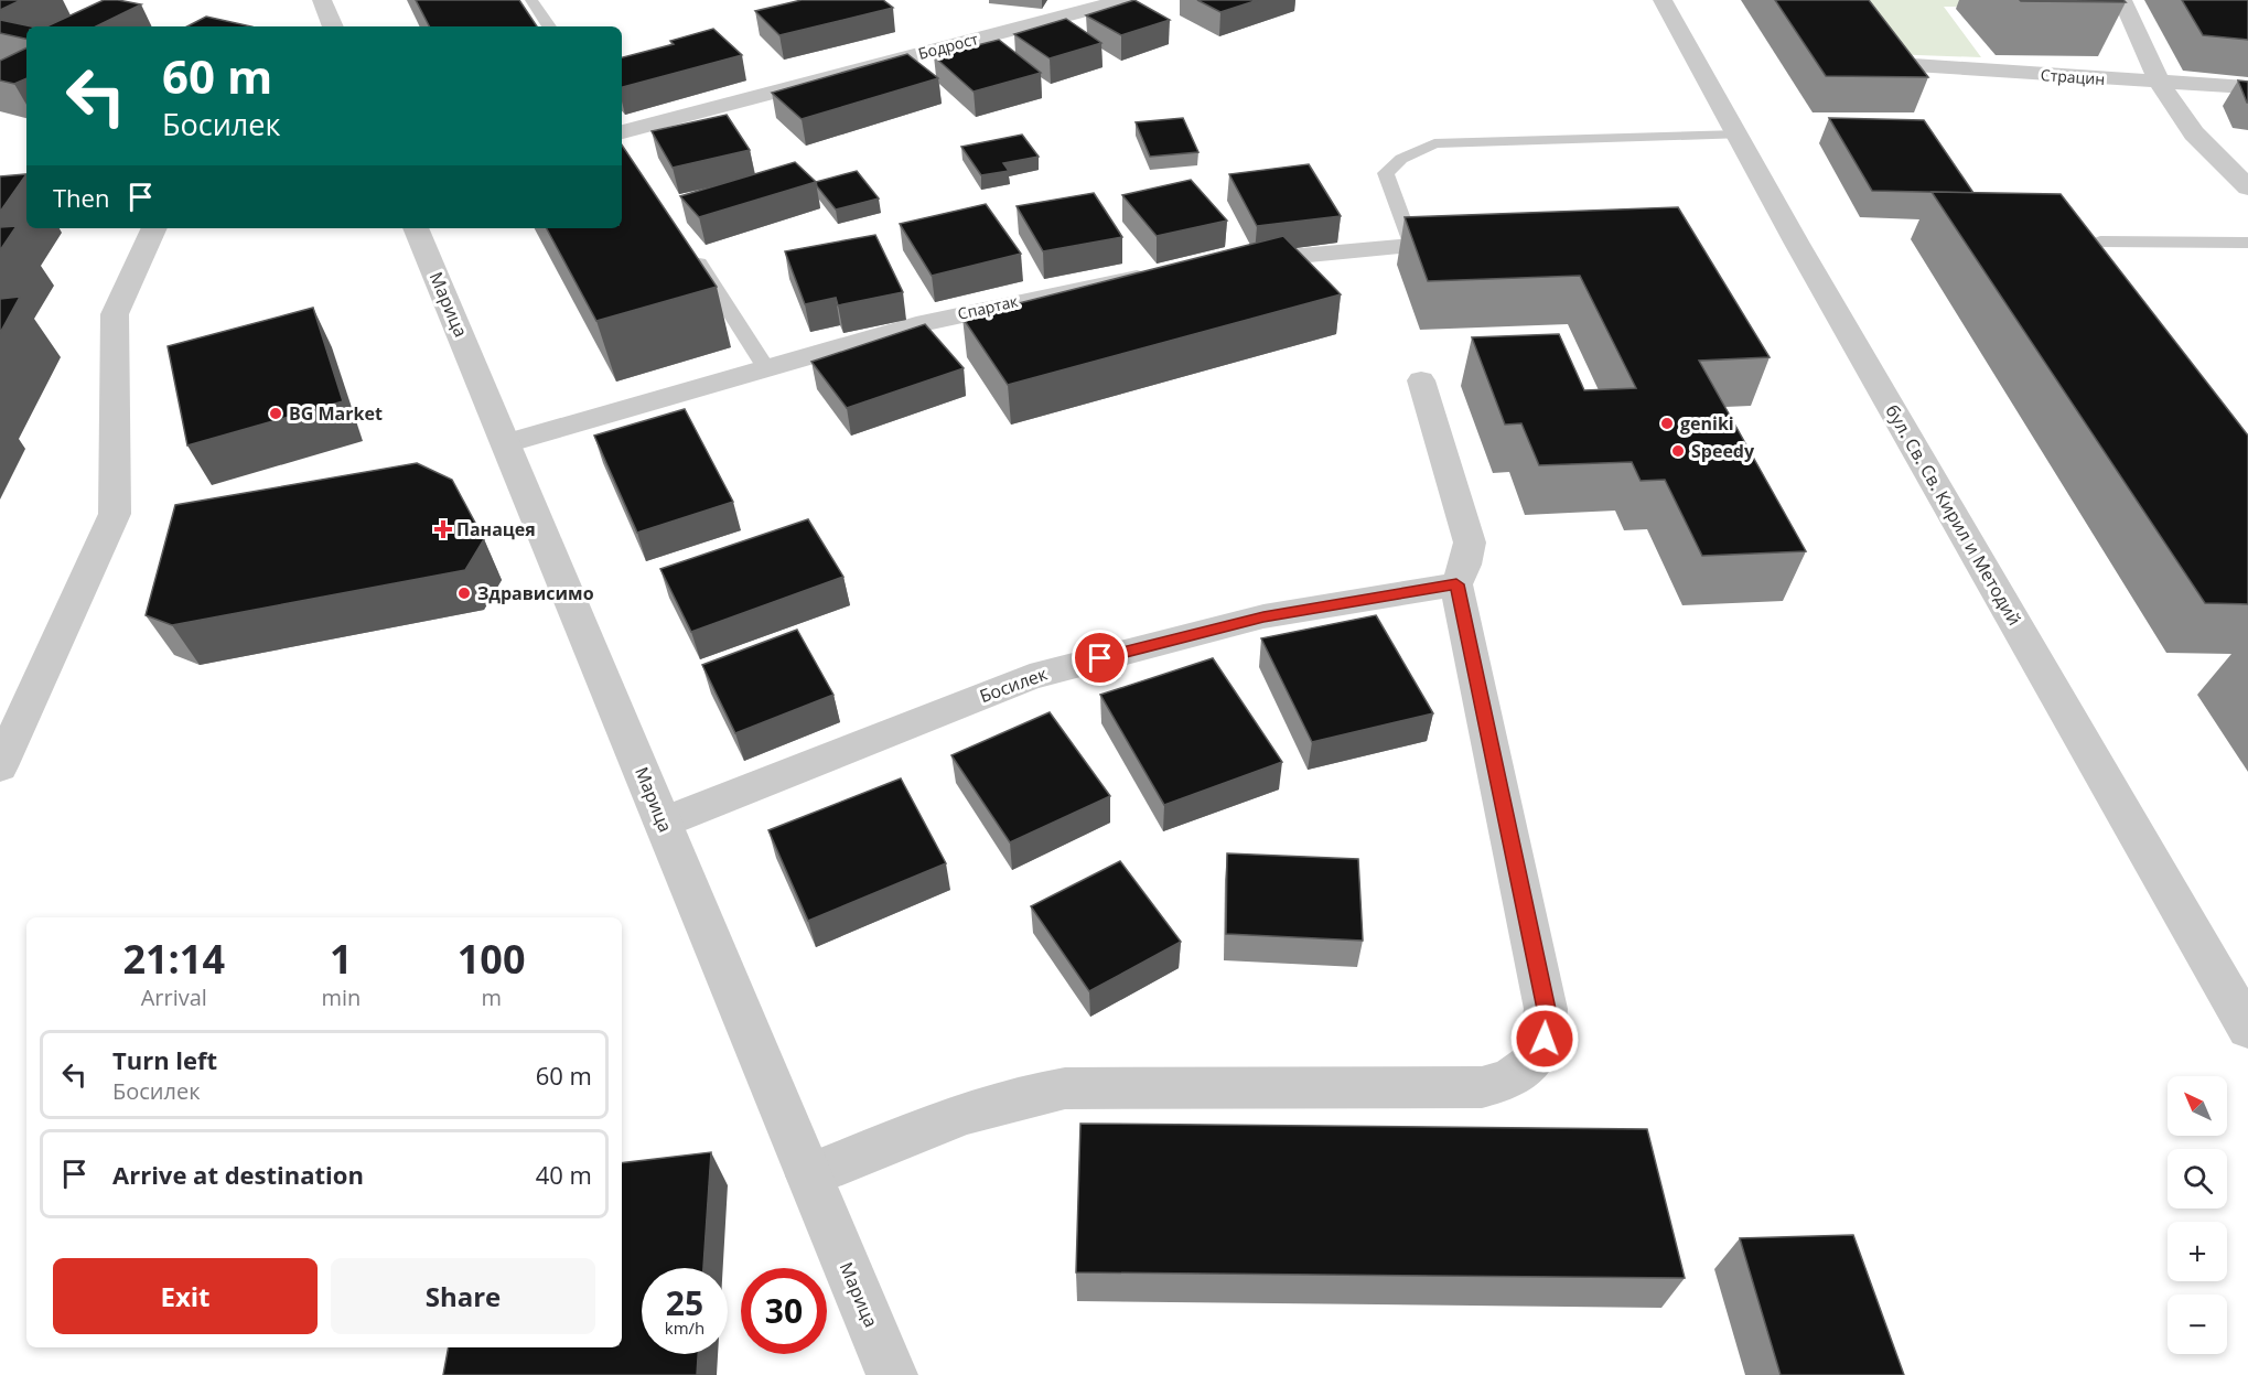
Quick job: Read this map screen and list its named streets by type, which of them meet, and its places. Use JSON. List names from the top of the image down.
{
  "streets": {
    "street": [
      "Бодрост",
      "Страцин",
      "Марица",
      "Спартак",
      "бул. Св. Св. Кирил и Методий",
      "Босилек"
    ]
  },
  "crossings": [
    ["Марица", "Спартак"],
    ["Марица", "Босилек"]
  ],
  "places": {
    "other": [
      "BG Market",
      "geniki",
      "Speedy",
      "Здрависимо"
    ],
    "health": ["Панацея"]
  },
  "north": "top left",
  "page": {
    "turn": ["60 m", "Босилек"],
    "then": "Then",
    "eta": [
      "21:14",
      "Arrival",
      "1",
      "min",
      "100",
      "m"
    ],
    "list": [
      {
        "name": "Turn left",
        "note": "Босилек",
        "value": "60 m"
      },
      {
        "name": "Arrive at destination",
        "value": "40 m"
      }
    ],
    "map_buttons": ["+", "−"],
    "buttons": ["Exit", "Share"],
    "speed": "25 km/h",
    "limit": "30"
  }
}
